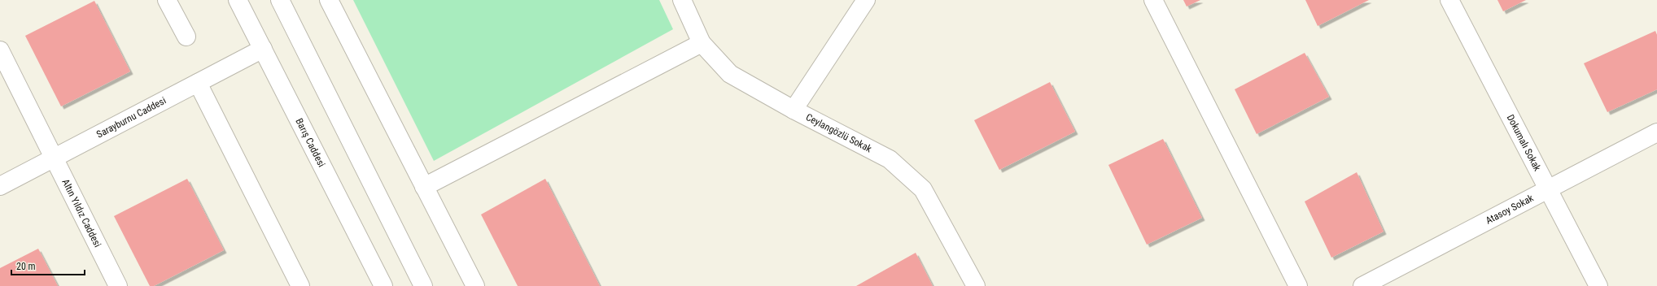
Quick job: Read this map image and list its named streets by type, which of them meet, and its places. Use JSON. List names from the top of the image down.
{
  "streets": {
    "street": [
      "Sarayburnu Caddesi",
      "Ceylangözlü Sokak",
      "Barış Caddesi",
      "Dokumalı Sokak",
      "Atasoy Sokak",
      "Altın Yıldız Caddesi"
    ]
  },
  "crossings": [
    ["Sarayburnu Caddesi", "Barış Caddesi"],
    ["Sarayburnu Caddesi", "Altın Yıldız Caddesi"],
    ["Dokumalı Sokak", "Atasoy Sokak"]
  ],
  "scale_bar": "20 m"
}
